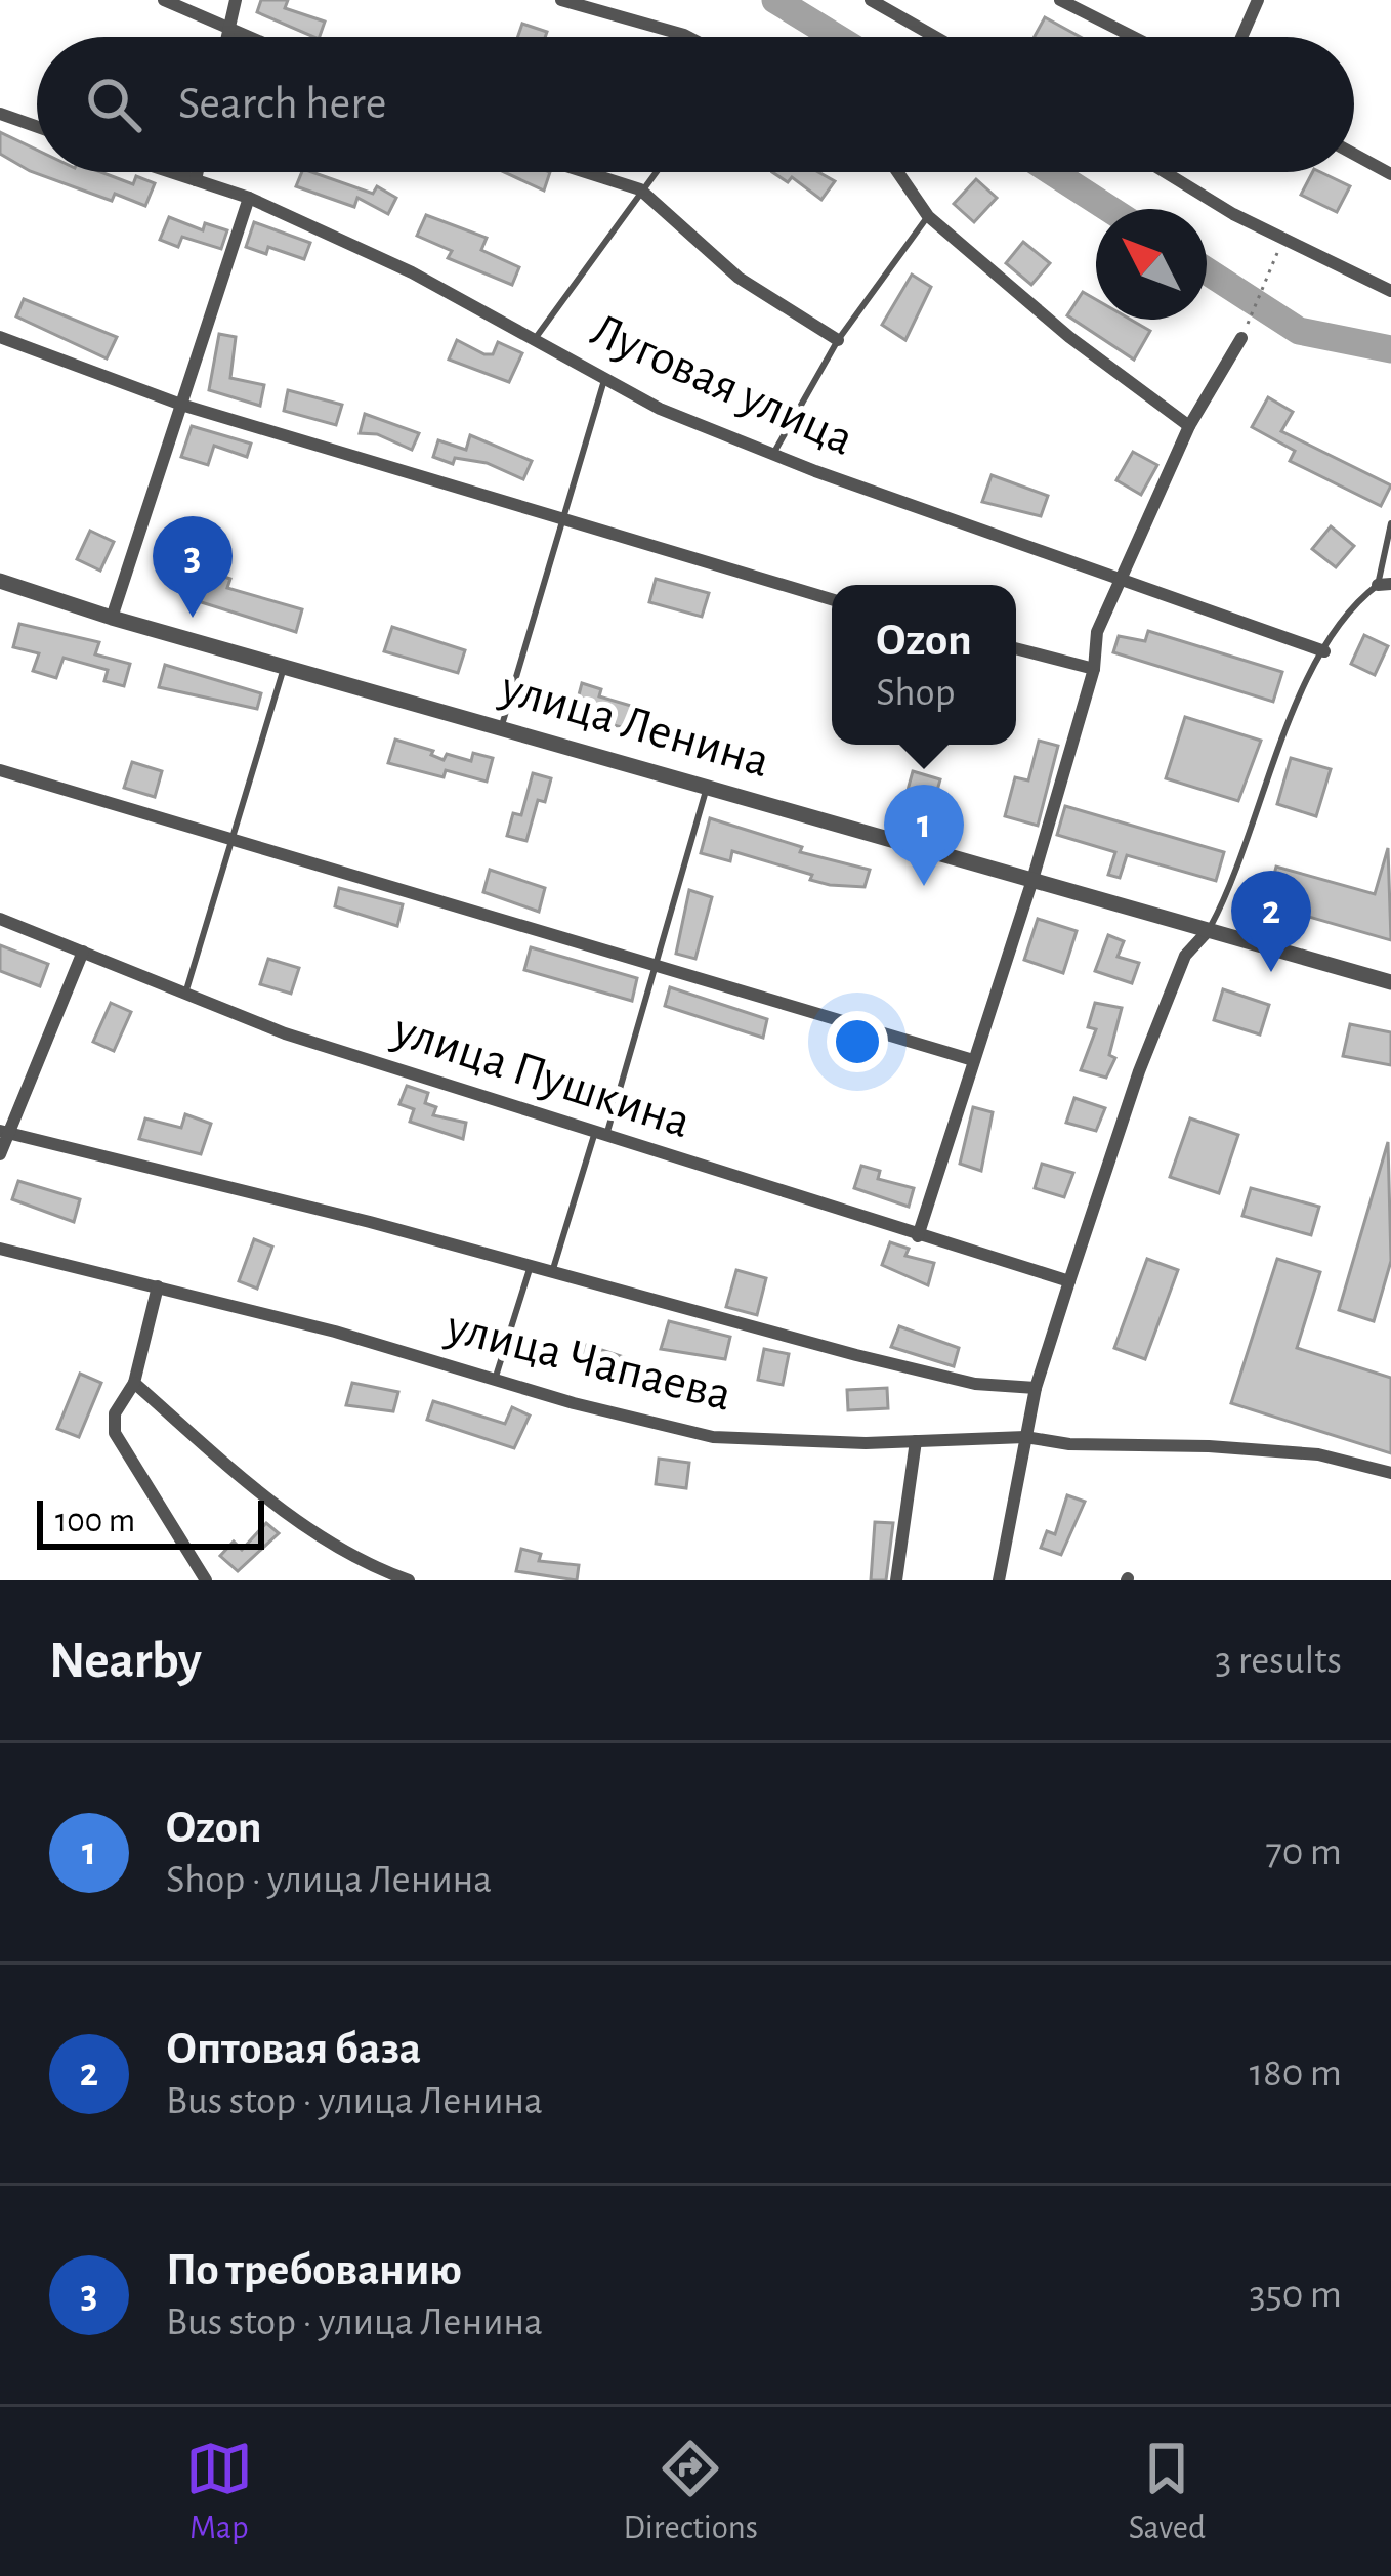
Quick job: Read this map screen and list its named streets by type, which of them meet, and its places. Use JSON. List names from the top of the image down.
{
  "streets": {
    "street": [
      "Луговая улица",
      "улица Ленина",
      "улица Пушкина",
      "улица Чапаева"
    ]
  },
  "scale_bar": "100 m",
  "north": "top left",
  "page": {
    "search": "Search here",
    "pins": ["3", "1", "2"],
    "popup": ["Ozon", "Shop"],
    "scale": "100 m",
    "heading": ["Nearby", "3 results"],
    "list": [
      {
        "mark": "1",
        "name": "Ozon",
        "note": "Shop · улица Ленина",
        "value": "70 m"
      },
      {
        "mark": "2",
        "name": "Оптовая база",
        "note": "Bus stop · улица Ленина",
        "value": "180 m"
      },
      {
        "mark": "3",
        "name": "По требованию",
        "note": "Bus stop · улица Ленина",
        "value": "350 m"
      }
    ],
    "nav": ["Map", "Directions", "Saved"]
  }
}
